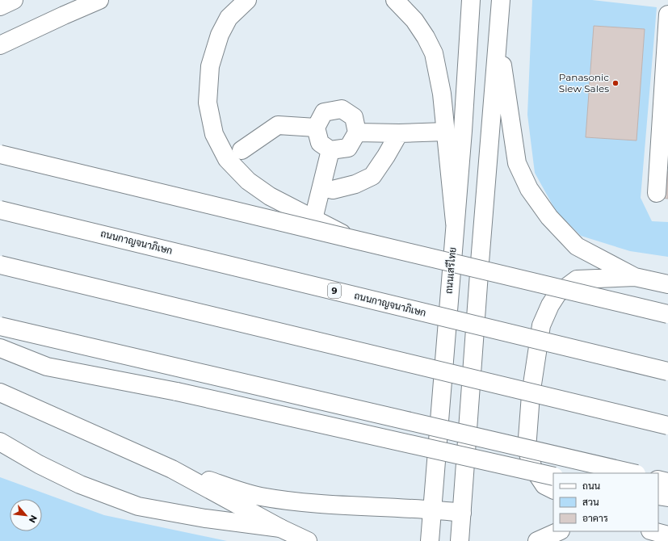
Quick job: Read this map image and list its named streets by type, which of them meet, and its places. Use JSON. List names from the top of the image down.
{
  "streets": {
    "main road": ["ถนนกาญจนาภิเษก", "ถนนเสรีไทย", "9"]
  },
  "places": ["Panasonic Siew Sales"],
  "legend": ["ถนน", "สวน", "อาคาร"],
  "north": "bottom right"
}
